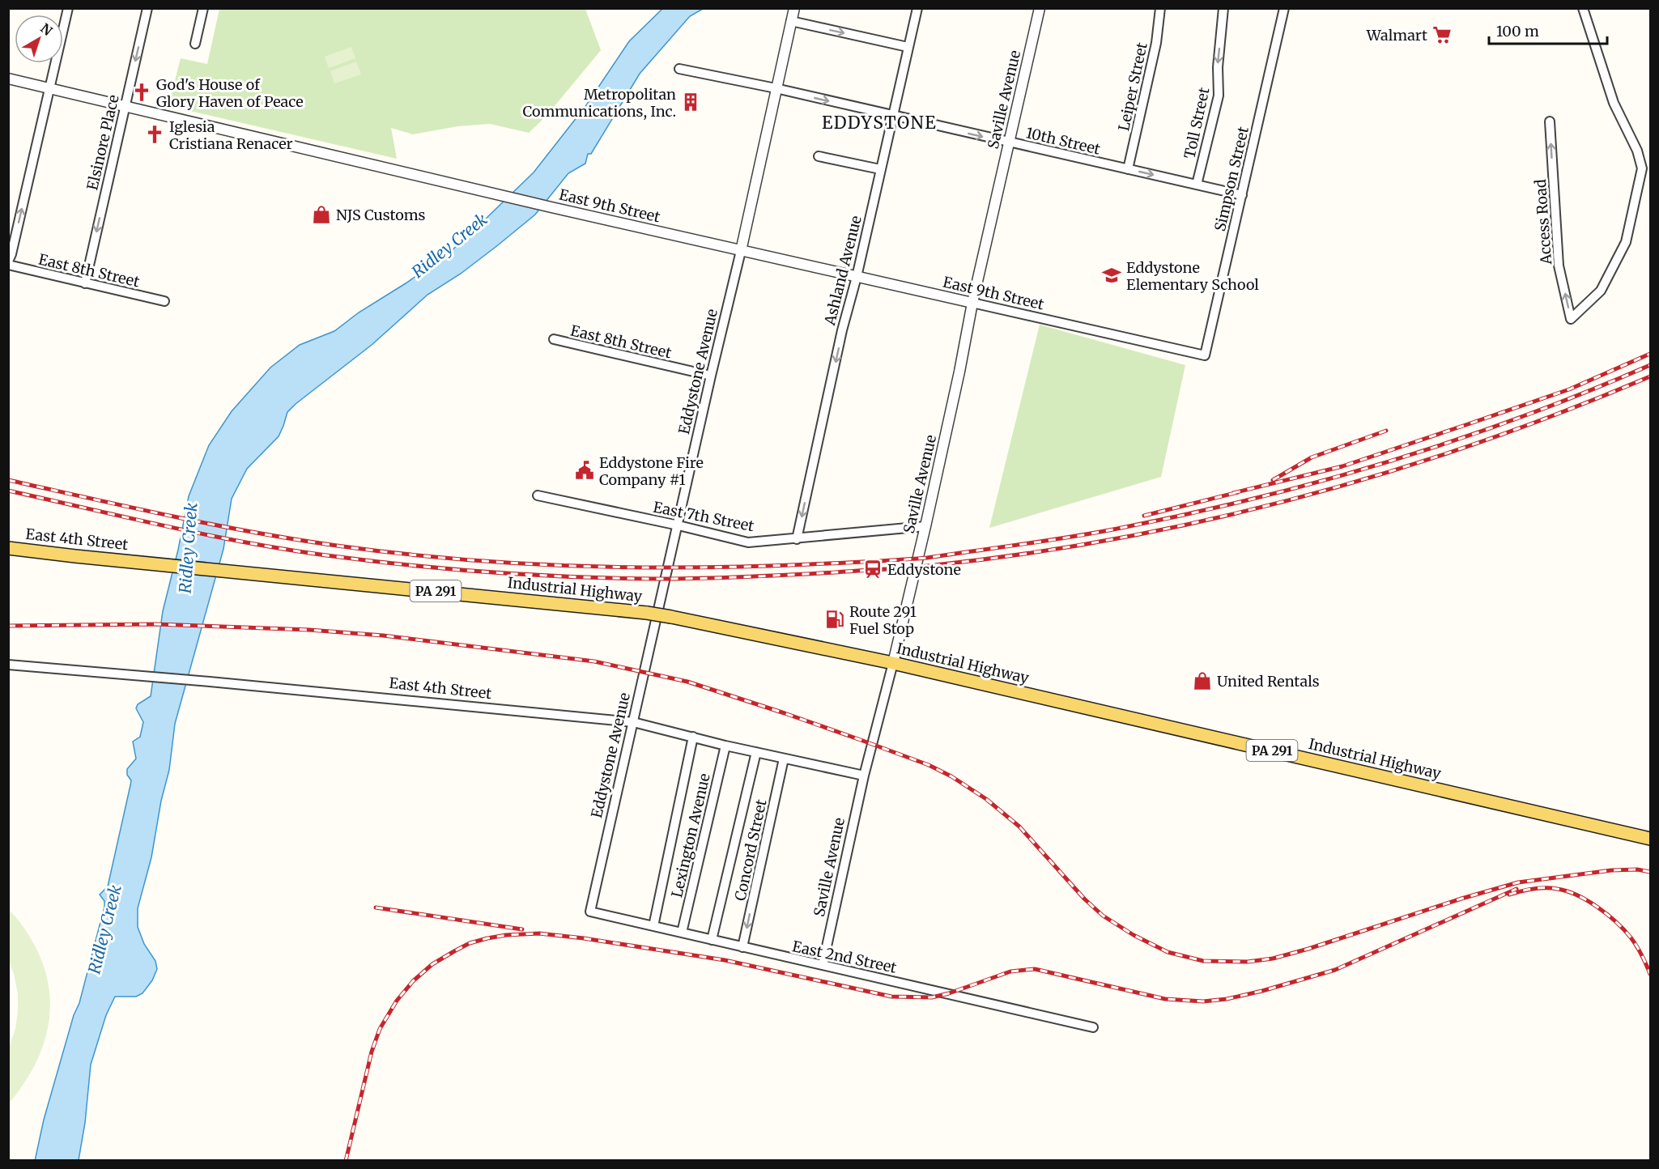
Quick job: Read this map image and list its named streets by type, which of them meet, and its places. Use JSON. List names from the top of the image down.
{
  "streets": {
    "main road": ["East 4th Street", "Industrial Highway", "PA 291"],
    "street": [
      "Leiper Street",
      "Saville Avenue",
      "Toll Street",
      "10th Street",
      "Elsinore Place",
      "Simpson Street",
      "East 9th Street",
      "Access Road",
      "East 8th Street",
      "Ashland Avenue",
      "Eddystone Avenue",
      "East 7th Street",
      "Lexington Avenue",
      "Concord Street",
      "East 2nd Street"
    ]
  },
  "crossings": [
    ["Leiper Street", "10th Street"],
    ["Saville Avenue", "10th Street"],
    ["Saville Avenue", "East 9th Street"],
    ["Saville Avenue", "East 7th Street"],
    ["Saville Avenue", "East 4th Street"],
    ["Saville Avenue", "Industrial Highway"],
    ["Saville Avenue", "East 2nd Street"],
    ["Toll Street", "10th Street"],
    ["10th Street", "Simpson Street"],
    ["10th Street", "Ashland Avenue"],
    ["10th Street", "Eddystone Avenue"],
    ["Elsinore Place", "East 9th Street"],
    ["Elsinore Place", "East 8th Street"],
    ["Simpson Street", "East 9th Street"],
    ["East 9th Street", "Ashland Avenue"],
    ["East 9th Street", "Eddystone Avenue"],
    ["East 8th Street", "Eddystone Avenue"],
    ["Ashland Avenue", "East 7th Street"],
    ["Eddystone Avenue", "East 7th Street"],
    ["Eddystone Avenue", "East 4th Street"],
    ["Eddystone Avenue", "East 2nd Street"],
    ["East 4th Street", "Industrial Highway"],
    ["East 4th Street", "Lexington Avenue"],
    ["East 4th Street", "Concord Street"],
    ["Lexington Avenue", "East 2nd Street"],
    ["Concord Street", "East 2nd Street"]
  ],
  "one_way": ["Toll Street", "Elsinore Place", "Ashland Avenue"],
  "districts": ["EDDYSTONE"],
  "water": ["Ridley Creek"],
  "places": {
    "supermarket": ["Walmart"],
    "church": ["God's House of Glory Haven of Peace", "Iglesia Cristiana Renacer"],
    "building": ["Metropolitan Communications, Inc."],
    "shop": ["NJS Customs", "United Rentals"],
    "school or university": ["Eddystone Elementary School"],
    "public building": ["Eddystone Fire Company #1"],
    "station": ["Eddystone"],
    "fuel station": ["Route 291 Fuel Stop"]
  },
  "scale_bar": "100 m",
  "north": "top right"
}
